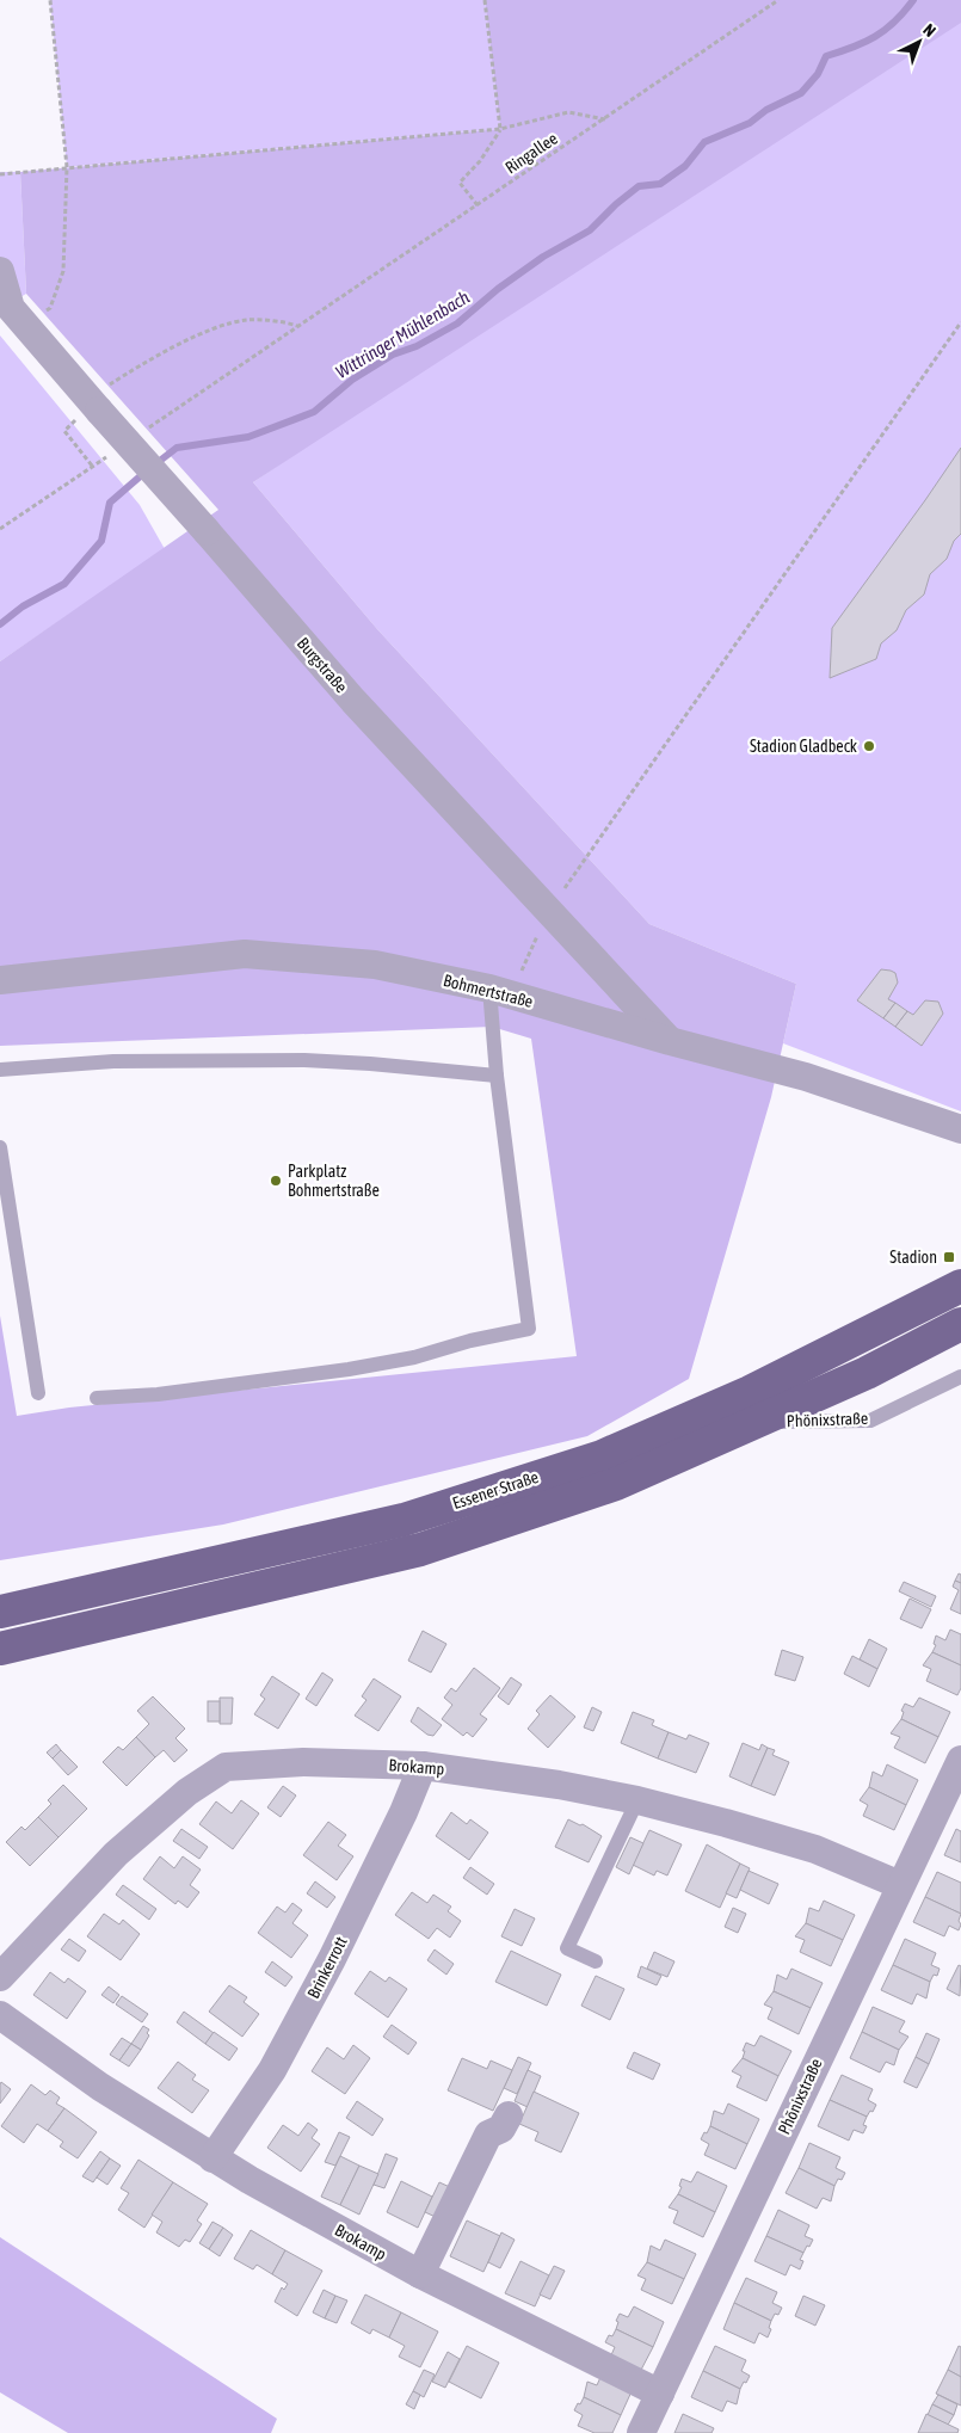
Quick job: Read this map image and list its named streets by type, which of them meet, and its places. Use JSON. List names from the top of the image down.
{
  "streets": {
    "main road": ["Essener Straße"],
    "street": [
      "Burgstraße",
      "Bohmertstraße",
      "Phönixstraße",
      "Brokamp",
      "Brinkerrott"
    ],
    "path": ["Ringallee"]
  },
  "crossings": [
    ["Ringallee", "Burgstraße"],
    ["Burgstraße", "Bohmertstraße"],
    ["Phönixstraße", "Essener Straße"],
    ["Phönixstraße", "Brokamp"],
    ["Brokamp", "Brinkerrott"]
  ],
  "water": ["Wittringer Mühlenbach"],
  "places": {
    "other": ["Stadion Gladbeck", "Parkplatz Bohmertstraße"],
    "transit": ["Stadion"]
  },
  "north": "top right"
}
